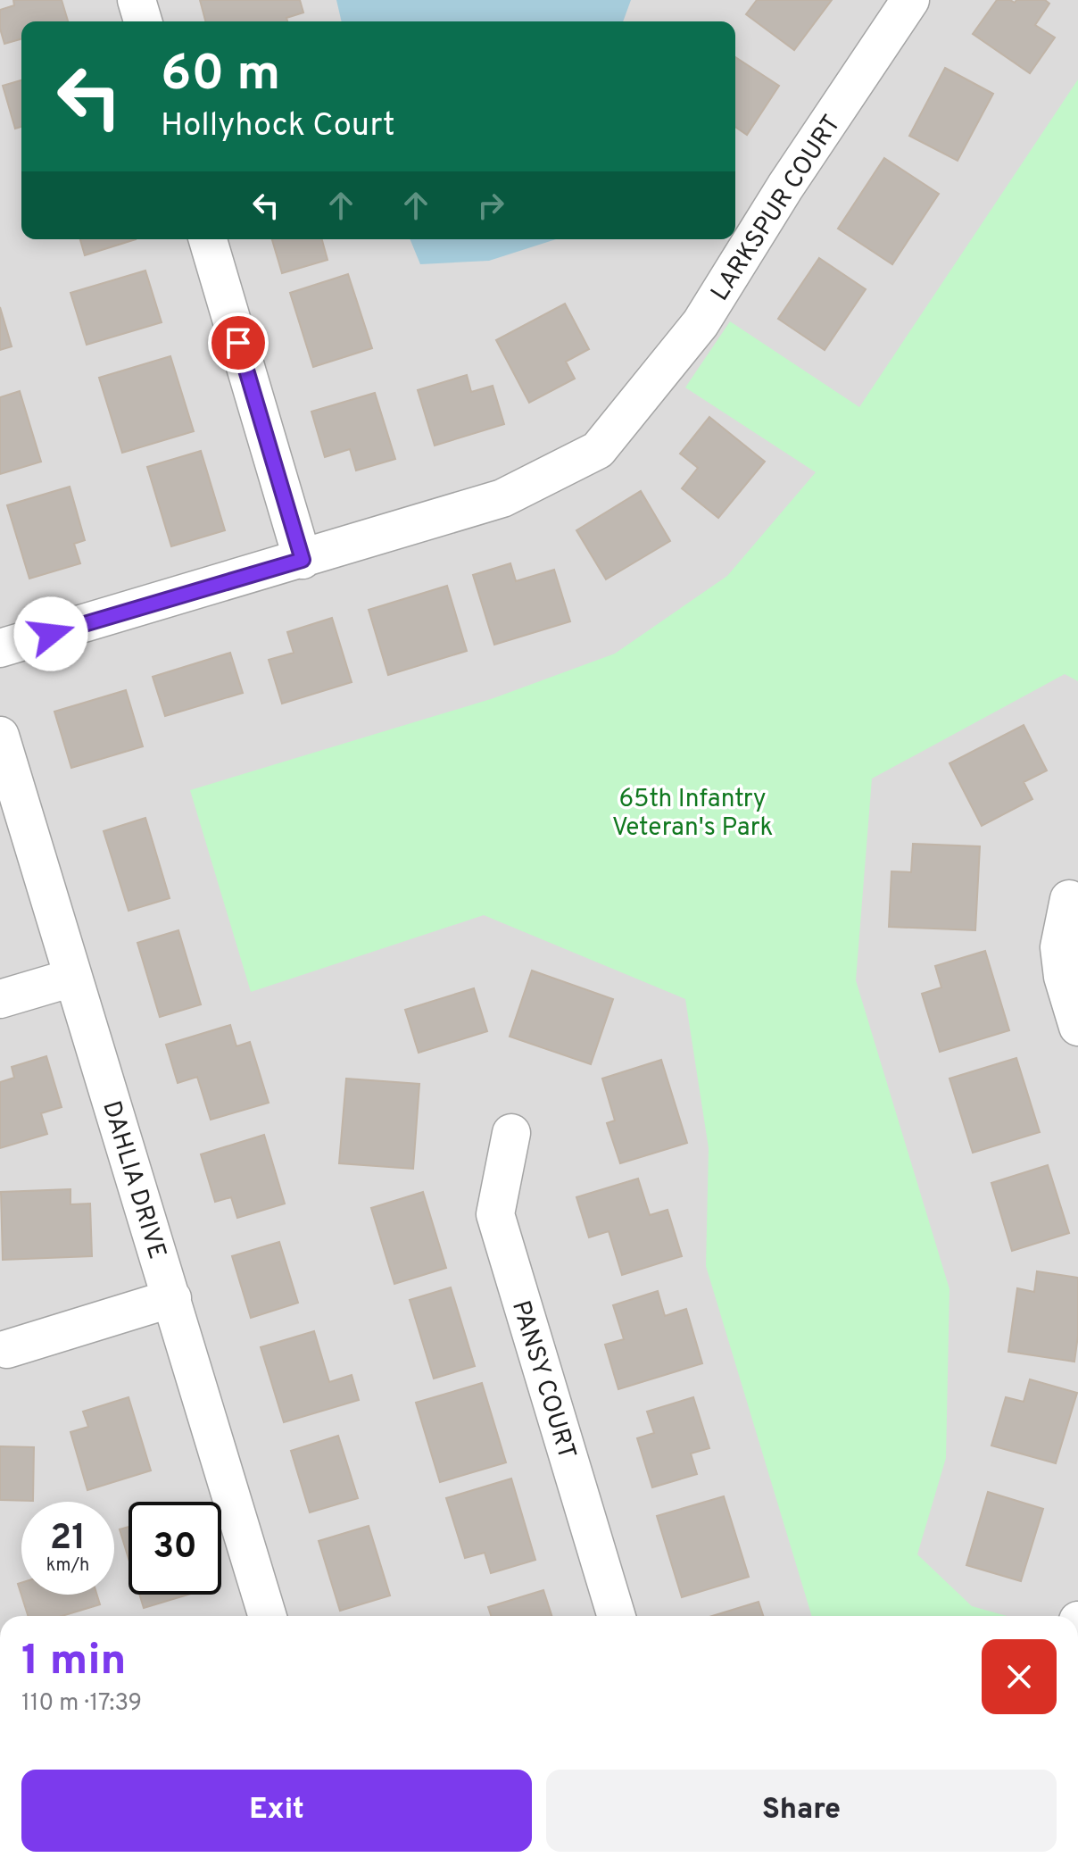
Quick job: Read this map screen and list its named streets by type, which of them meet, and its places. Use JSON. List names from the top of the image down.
{
  "streets": {
    "street": ["LARKSPUR COURT", "DAHLIA DRIVE", "PANSY COURT"]
  },
  "parks": ["65th Infantry Veteran's Park"],
  "page": {
    "turn": ["60 m", "Hollyhock Court"],
    "speed": "21 km/h",
    "limit": "30",
    "heading": ["1 min", "110 m · 17:39"],
    "buttons": ["Exit", "Share"]
  }
}
